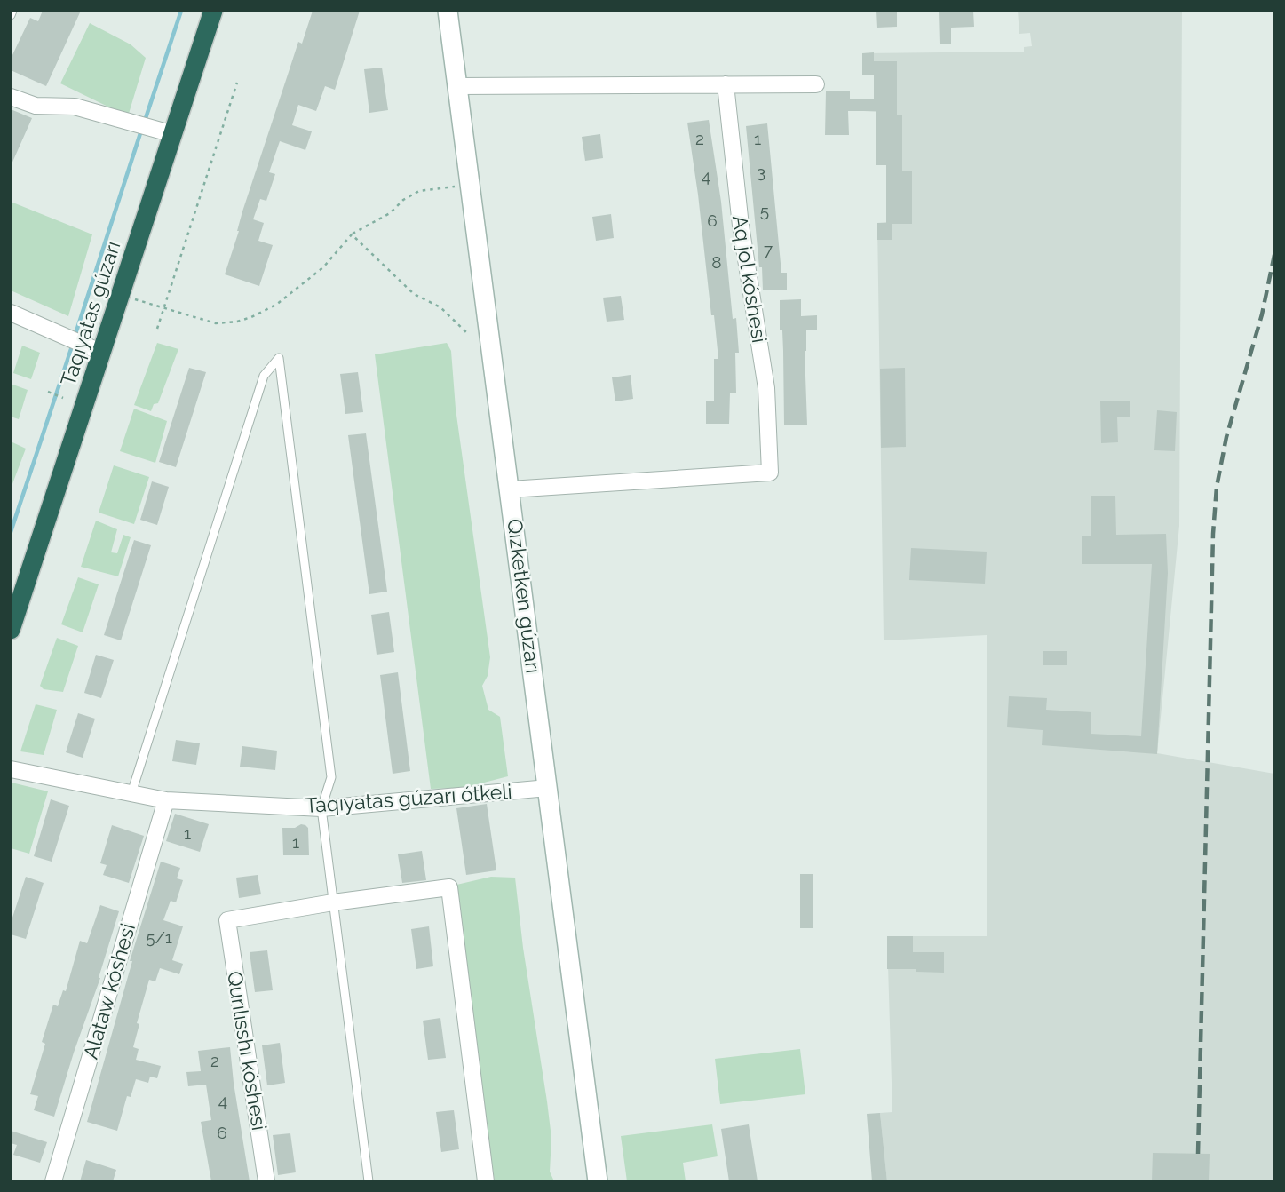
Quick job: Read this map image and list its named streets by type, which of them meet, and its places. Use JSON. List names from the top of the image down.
{
  "streets": {
    "highway": ["Taqıyatas gúzarı"],
    "street": [
      "Aq jol kóshesi",
      "Qızketken gúzarı",
      "Taqıyatas gúzarı ótkeli",
      "Alataw kóshesi",
      "Qurılısshı kóshesi"
    ]
  },
  "crossings": [
    ["Aq jol kóshesi", "Qızketken gúzarı"],
    ["Qızketken gúzarı", "Taqıyatas gúzarı ótkeli"],
    ["Taqıyatas gúzarı ótkeli", "Alataw kóshesi"]
  ],
  "house_numbers": [
    "2",
    "1",
    "3",
    "4",
    "5",
    "6",
    "7",
    "8",
    "1",
    "1",
    "5/1",
    "2",
    "4",
    "6"
  ]
}
